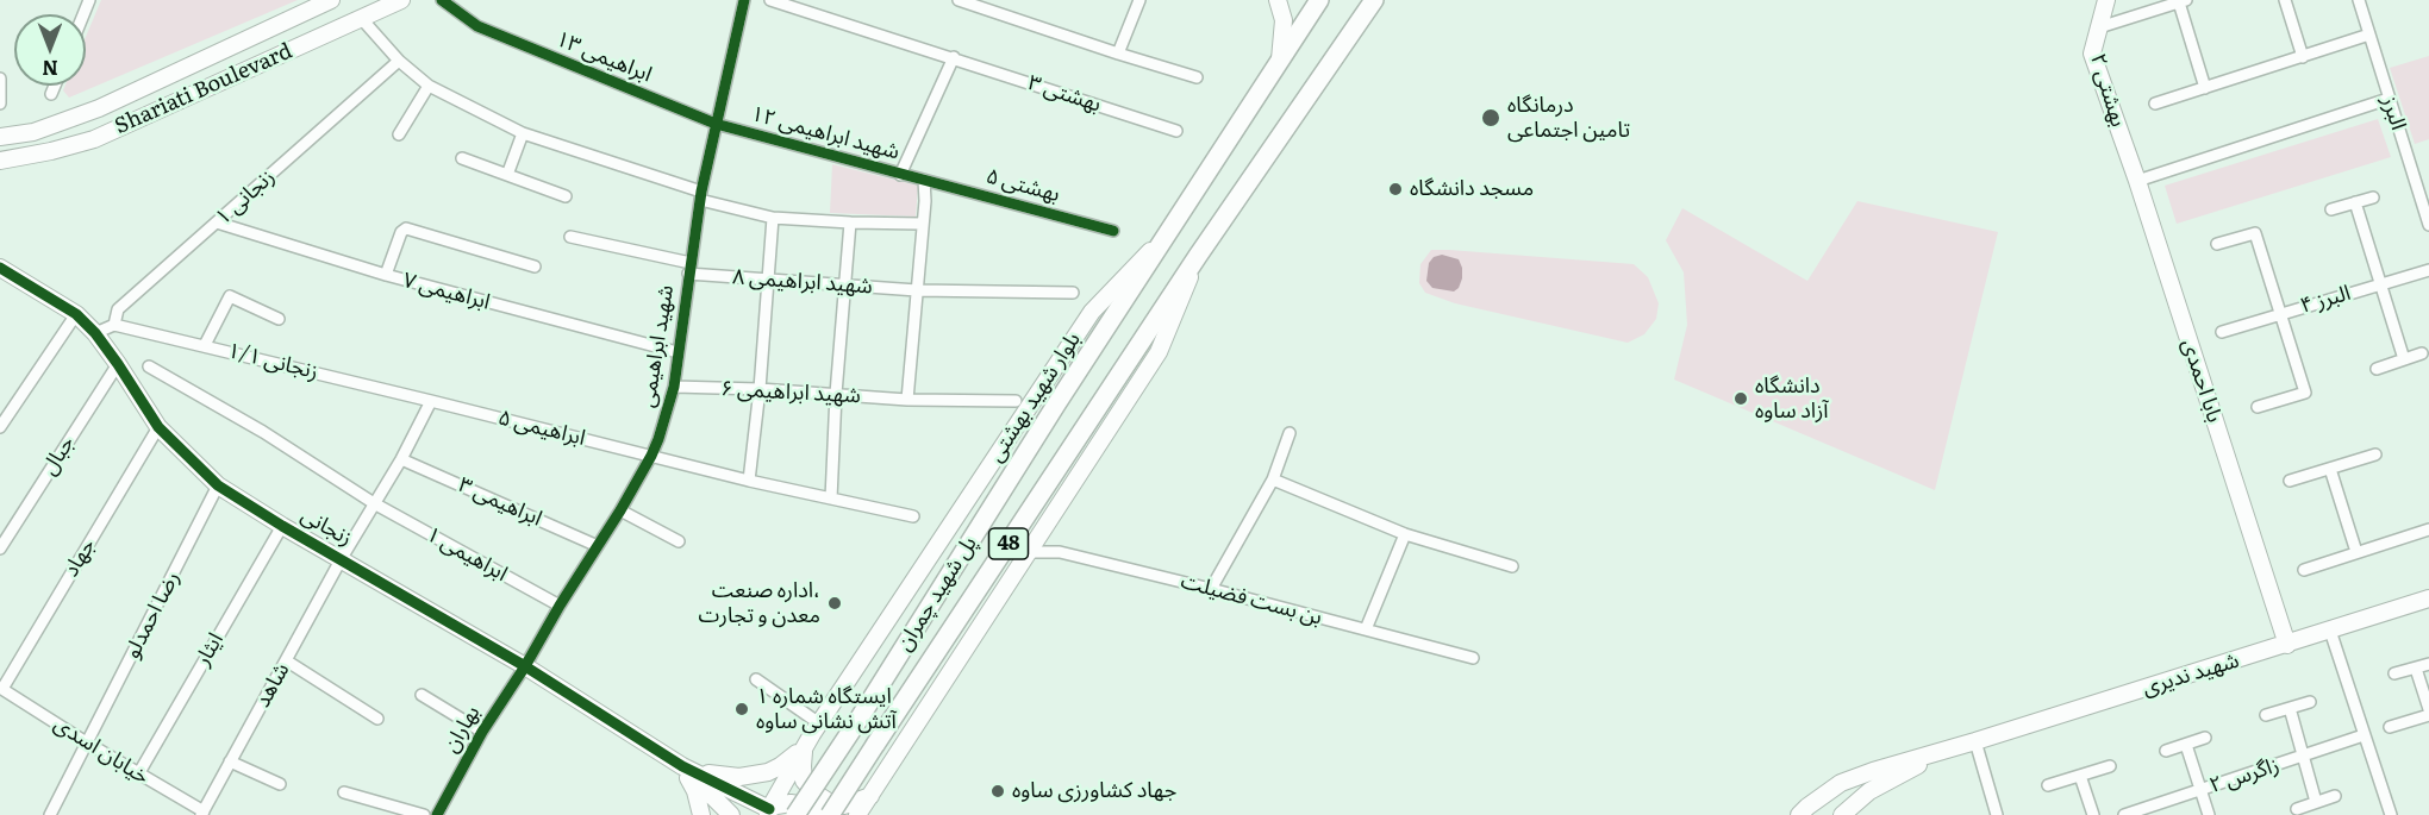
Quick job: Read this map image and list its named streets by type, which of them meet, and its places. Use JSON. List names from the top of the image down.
{
  "streets": {
    "main road": ["بلوار شهید بهشتی", "48", "پل شهید چمران"],
    "street": [
      "ابراهیمی ۱۳",
      "Shariati Boulevard",
      "بهشتی ۲",
      "بهشتی ۳",
      "البرز",
      "شهید ابراهیمی ۱۲",
      "بهشتی ۵",
      "زنجانی ۱",
      "شهید ابراهیمی ۸",
      "ابراهیمی ۷",
      "البرز ۴",
      "شهید ابراهیمی",
      "زنجانی ۱/۱",
      "بابا احمدی",
      "شهید ابراهیمی ۶",
      "ابراهیمی ۵",
      "جبال",
      "ابراهیمی ۳",
      "زنجانی",
      "ابراهیمی ۱",
      "جهاد",
      "بن بست فضیلت",
      "رضا احمدلو",
      "ایثار",
      "شهید ندیری",
      "شاهد",
      "بهاران",
      "خیابان اسدی",
      "زاگرس ۲"
    ]
  },
  "crossings": [
    ["ابراهیمی ۱۳", "شهید ابراهیمی ۱۲"],
    ["ابراهیمی ۱۳", "شهید ابراهیمی"],
    ["بهشتی ۲", "بابا احمدی"],
    ["شهید ابراهیمی ۱۲", "بهشتی ۵"],
    ["شهید ابراهیمی ۱۲", "شهید ابراهیمی"],
    ["زنجانی ۱", "ابراهیمی ۷"],
    ["زنجانی ۱", "زنجانی ۱/۱"],
    ["شهید ابراهیمی ۸", "شهید ابراهیمی"],
    ["ابراهیمی ۷", "شهید ابراهیمی"],
    ["شهید ابراهیمی", "شهید ابراهیمی ۶"],
    ["شهید ابراهیمی", "ابراهیمی ۵"],
    ["شهید ابراهیمی", "ابراهیمی ۳"],
    ["شهید ابراهیمی", "زنجانی"],
    ["شهید ابراهیمی", "ابراهیمی ۱"],
    ["شهید ابراهیمی", "بهاران"],
    ["زنجانی ۱/۱", "ابراهیمی ۵"],
    ["زنجانی ۱/۱", "شاهد"],
    ["بابا احمدی", "شهید ندیری"],
    ["بلوار شهید بهشتی", "پل شهید چمران"],
    ["ابراهیمی ۵", "شاهد"],
    ["جبال", "زنجانی"],
    ["ابراهیمی ۳", "شاهد"],
    ["زنجانی", "جهاد"],
    ["زنجانی", "رضا احمدلو"],
    ["زنجانی", "ایثار"],
    ["زنجانی", "شاهد"],
    ["زنجانی", "بهاران"],
    ["48", "پل شهید چمران"],
    ["ابراهیمی ۱", "شاهد"],
    ["جهاد", "خیابان اسدی"],
    ["رضا احمدلو", "خیابان اسدی"],
    ["ایثار", "خیابان اسدی"],
    ["شاهد", "خیابان اسدی"]
  ],
  "places": [
    "درمانگاه تامین اجتماعی",
    "مسجد دانشگاه",
    "دانشگاه آزاد ساوه",
    "اداره صنعت، معدن و تجارت",
    "ایستگاه شماره ۱ آتش نشانی ساوه",
    "جهاد کشاورزی ساوه"
  ],
  "north": "bottom"
}
